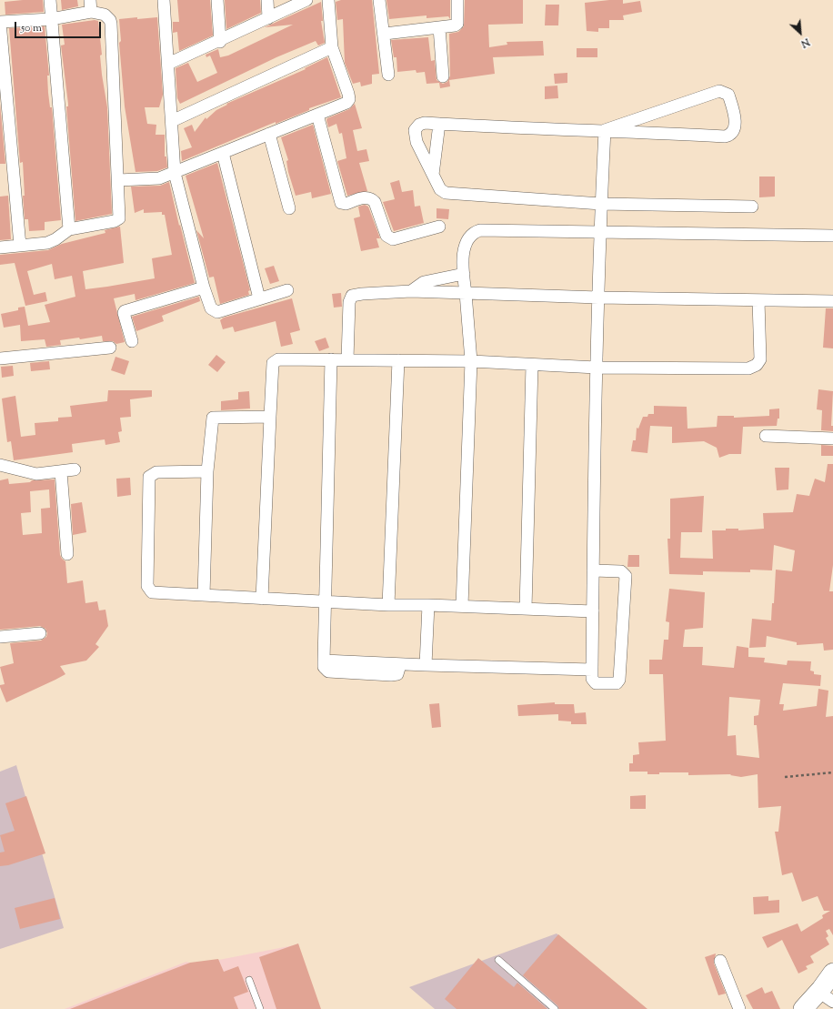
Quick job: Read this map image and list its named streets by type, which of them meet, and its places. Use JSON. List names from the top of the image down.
{
  "scale_bar": "50 m",
  "north": "bottom right"
}
